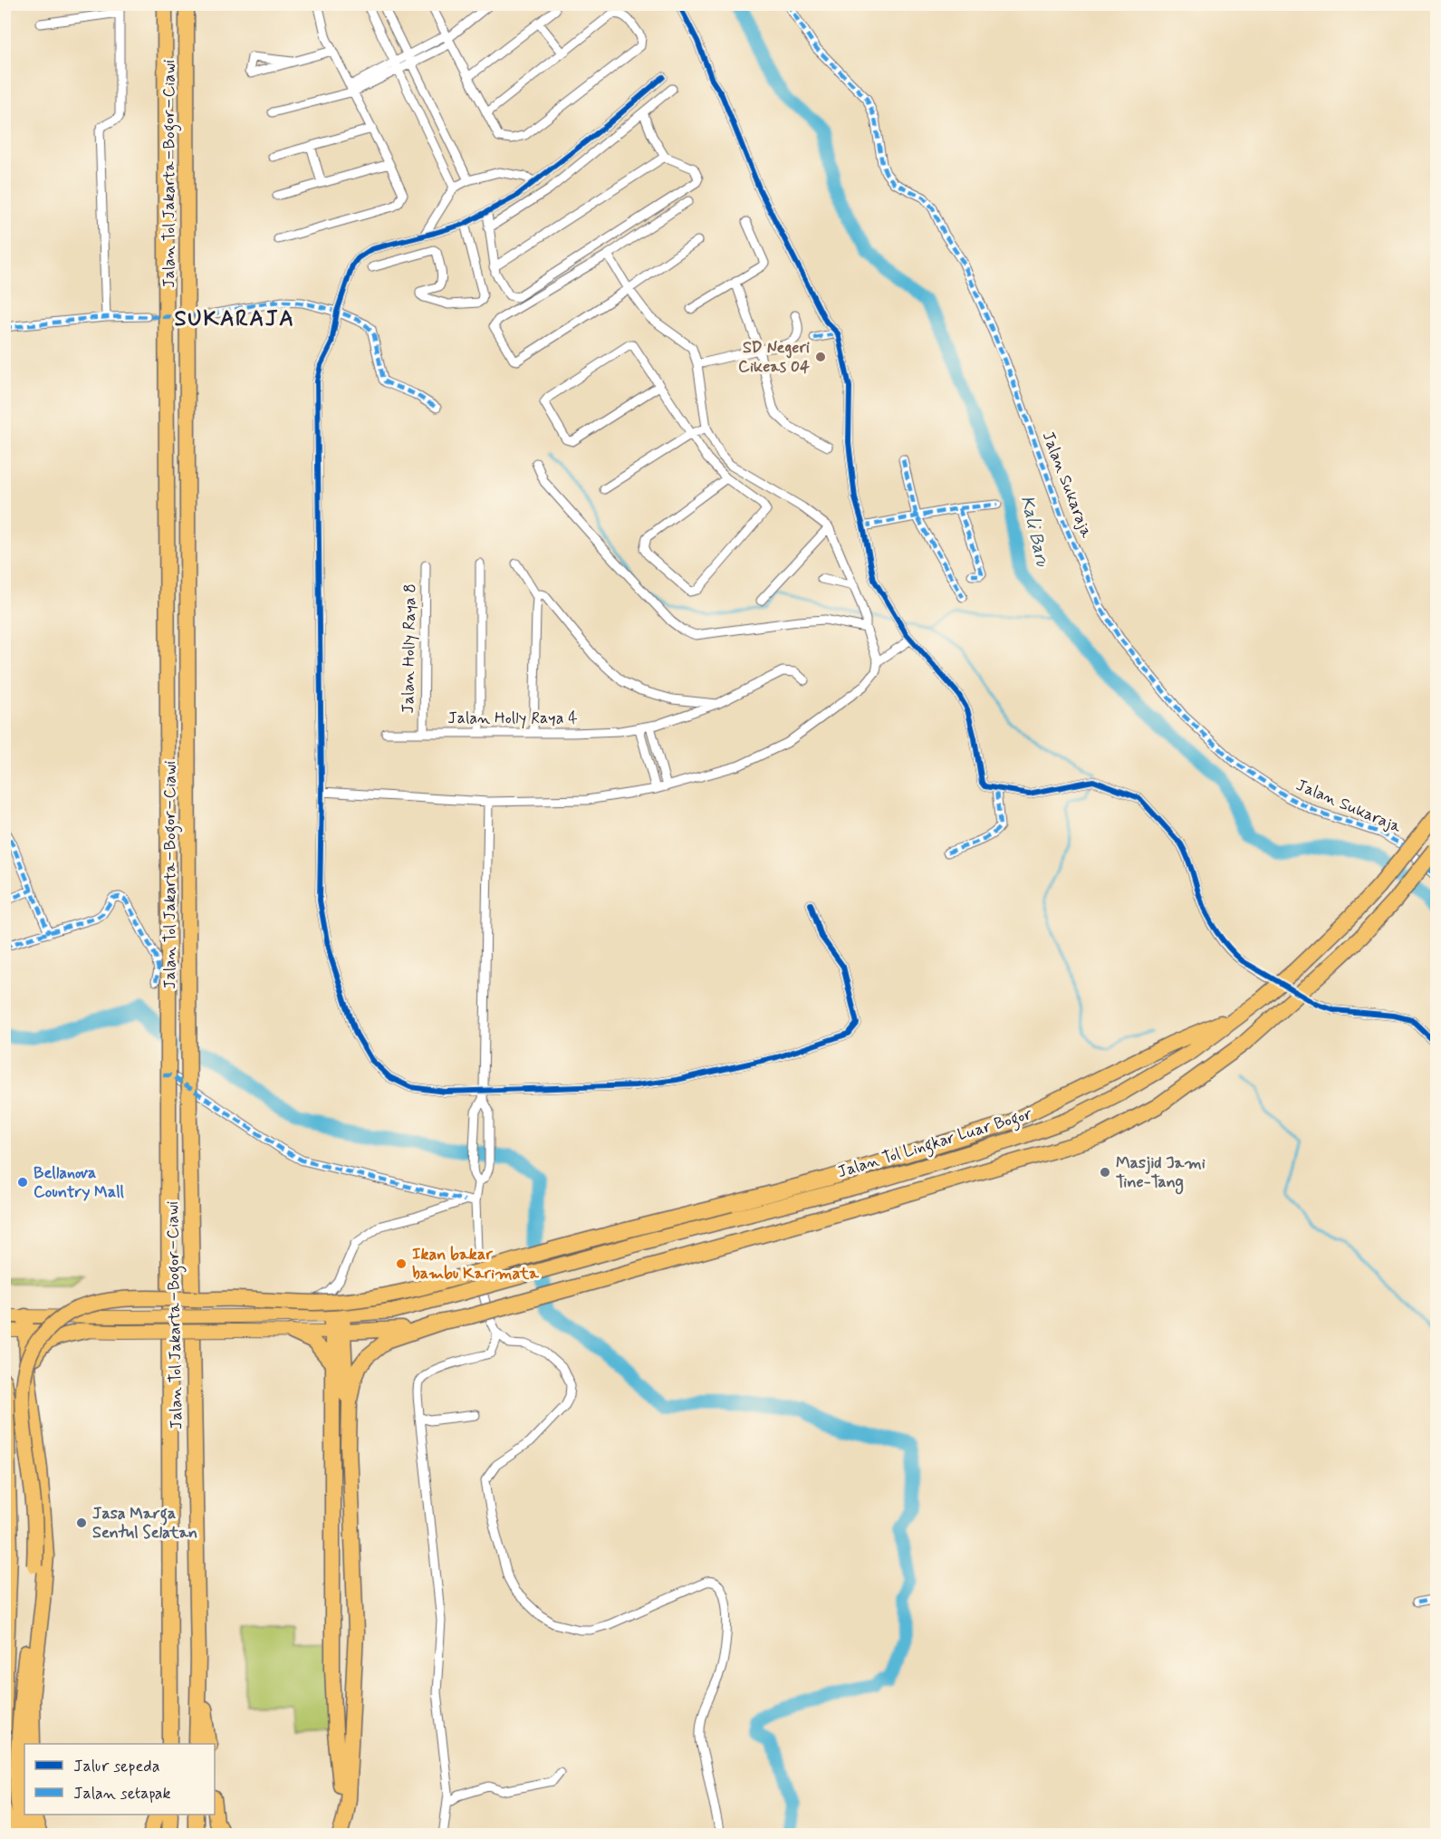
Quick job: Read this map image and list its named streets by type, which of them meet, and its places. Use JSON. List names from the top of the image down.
{
  "streets": {
    "highway": ["Jalan Tol Jakarta–Bogor–Ciawi", "Jalan Tol Lingkar Luar Bogor"],
    "street": ["Jalan Sukaraja", "Jalan Holly Raya 8", "Jalan Holly Raya 4"]
  },
  "crossings": [
    ["Jalan Holly Raya 8", "Jalan Holly Raya 4"]
  ],
  "districts": ["SUKARAJA"],
  "water": ["Kali Baru"],
  "places": [
    "SD Negeri Cikeas 04",
    "Masjid Jami Tine-Tang",
    "Bellanova Country Mall",
    "Ikan bakar bambu Karimata",
    "Jasa Marga Sentul Selatan"
  ],
  "legend": ["Jalur sepeda", "Jalan setapak"]
}
